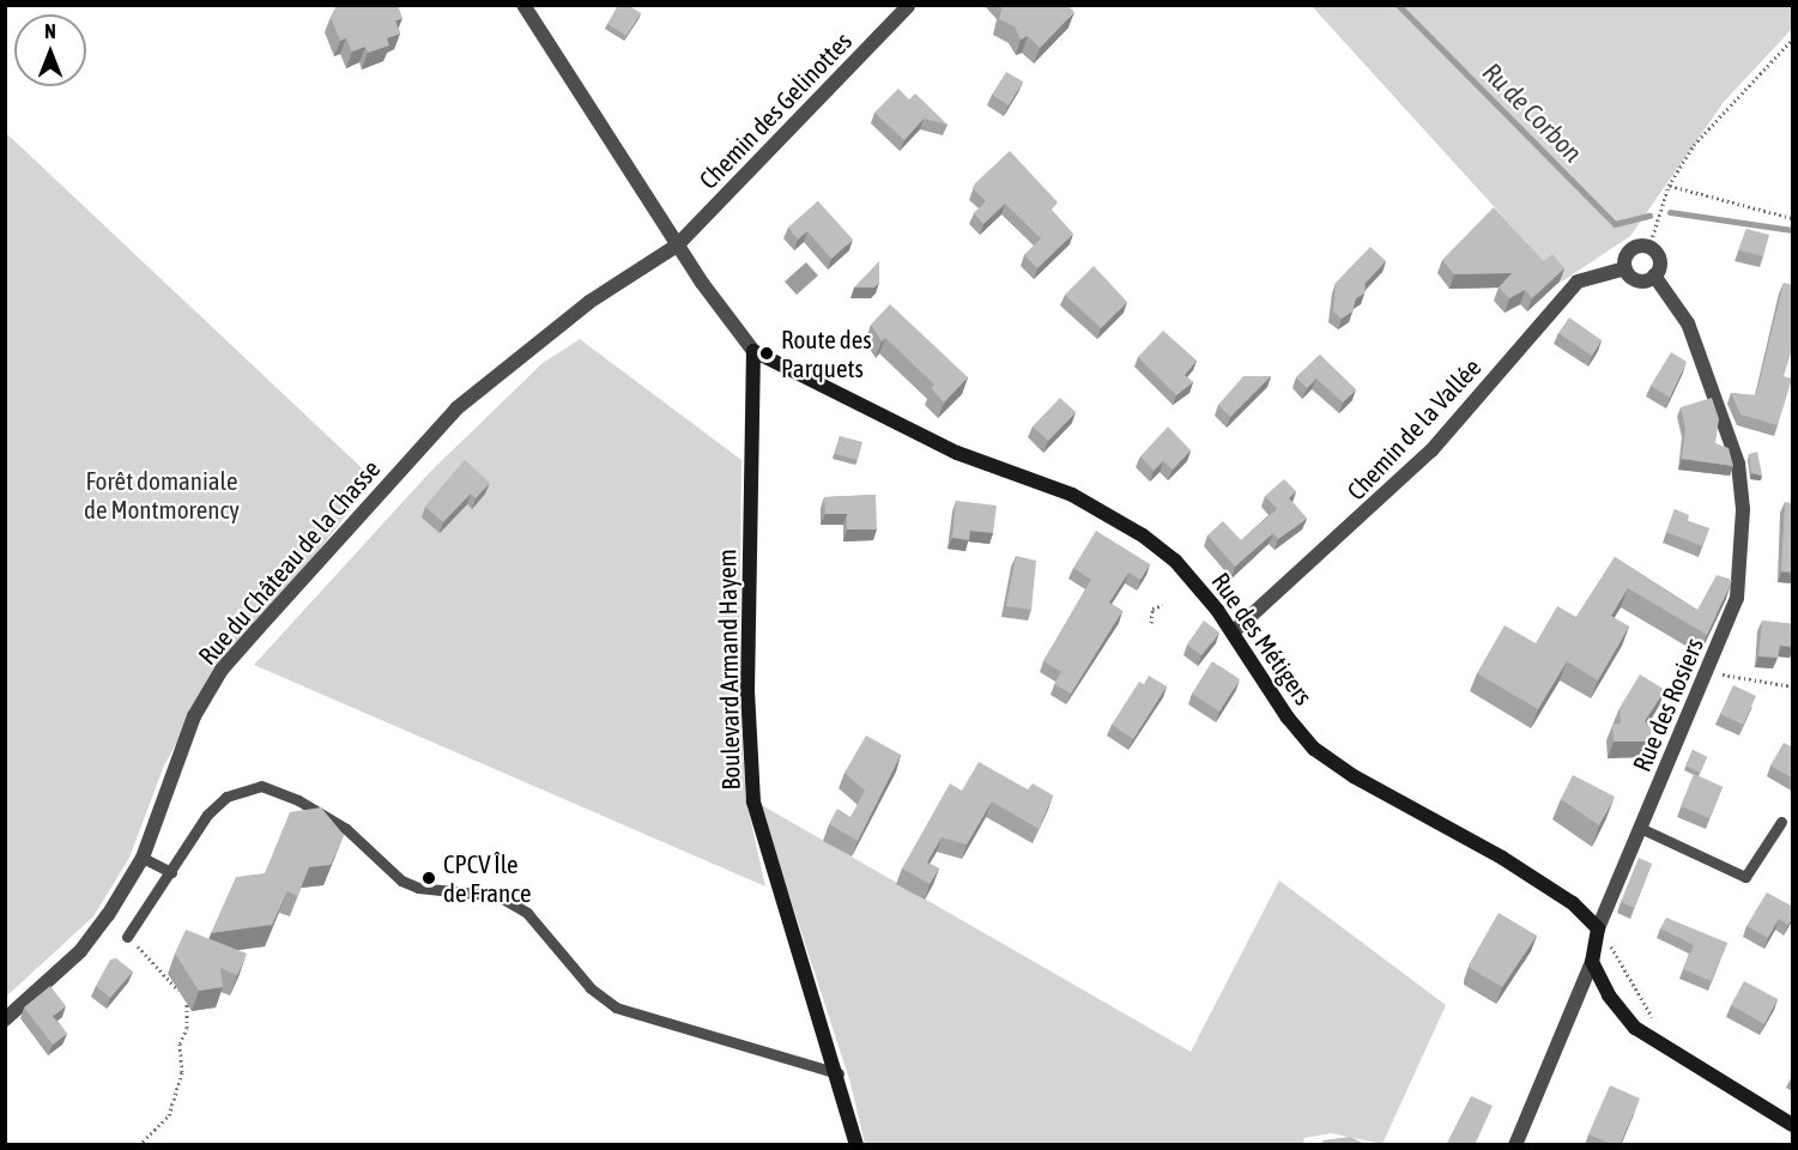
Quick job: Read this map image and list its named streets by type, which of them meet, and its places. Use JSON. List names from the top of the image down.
{
  "streets": {
    "main road": ["Rue des Métigers", "Boulevard Armand Hayem", "Rue des Rosiers"],
    "street": ["Chemin des Gelinottes", "Chemin de la Vallée", "Rue du Château de la Chasse"]
  },
  "crossings": [
    ["Chemin des Gelinottes", "Rue du Château de la Chasse"],
    ["Chemin de la Vallée", "Rue des Métigers"],
    ["Chemin de la Vallée", "Rue des Rosiers"],
    ["Rue des Métigers", "Boulevard Armand Hayem"],
    ["Rue des Métigers", "Rue des Rosiers"]
  ],
  "water": ["Ru de Corbon"],
  "parks": ["Forêt domaniale de Montmorency"],
  "places": ["Route des Parquets", "CPCV Île de France"],
  "north": "top"
}
